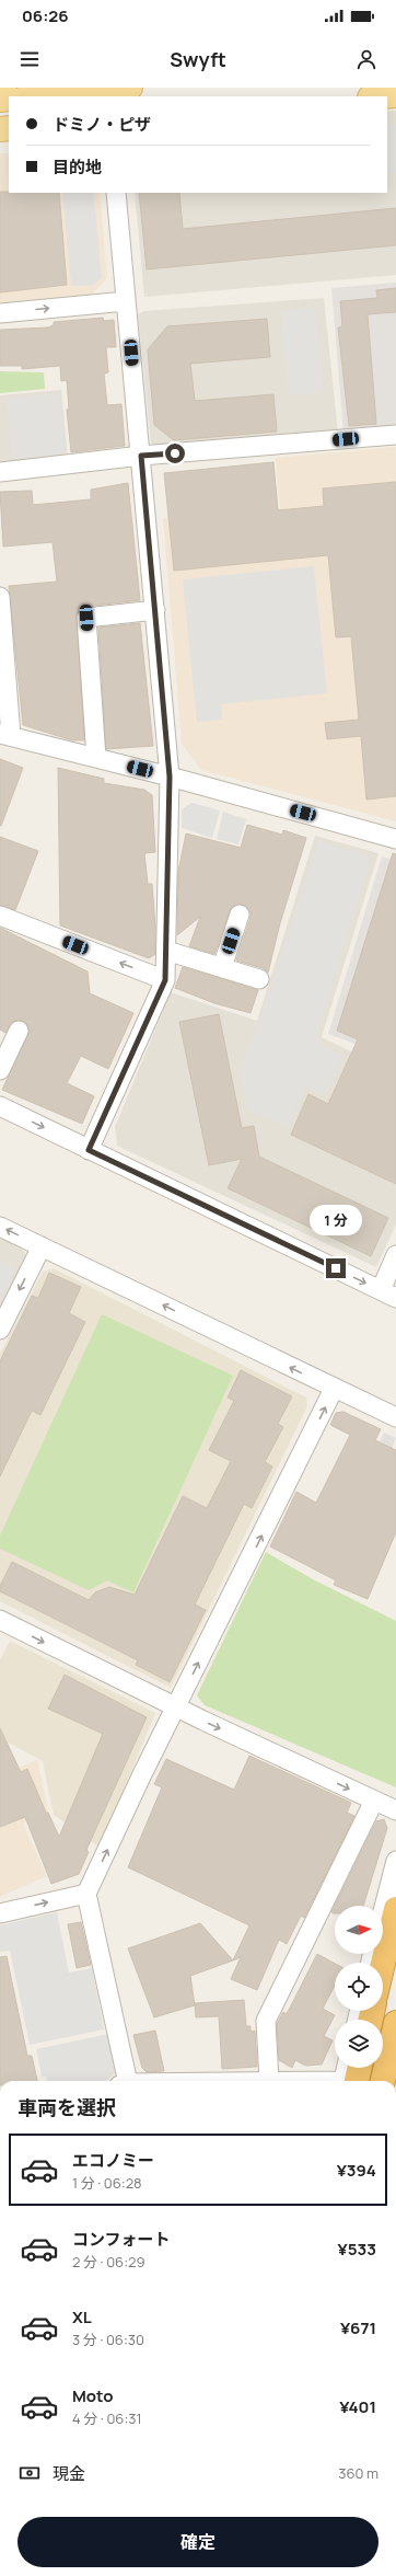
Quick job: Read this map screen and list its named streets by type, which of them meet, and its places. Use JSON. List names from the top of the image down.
{
  "north": "right",
  "page": {
    "status": "06:26",
    "header": "Swyft",
    "banner": ["ドミノ・ピザ", "目的地"],
    "bubble": "1 分",
    "heading": "車両を選択",
    "list": [
      {
        "name": "エコノミー",
        "note": "1 分 · 06:28",
        "value": "¥394"
      },
      {
        "name": "コンフォート",
        "note": "2 分 · 06:29",
        "value": "¥533"
      },
      {
        "name": "XL",
        "note": "3 分 · 06:30",
        "value": "¥671"
      },
      {
        "name": "Moto",
        "note": "4 分 · 06:31",
        "value": "¥401"
      }
    ],
    "pay": ["現金", "360 m"],
    "buttons": "確定"
  }
}
